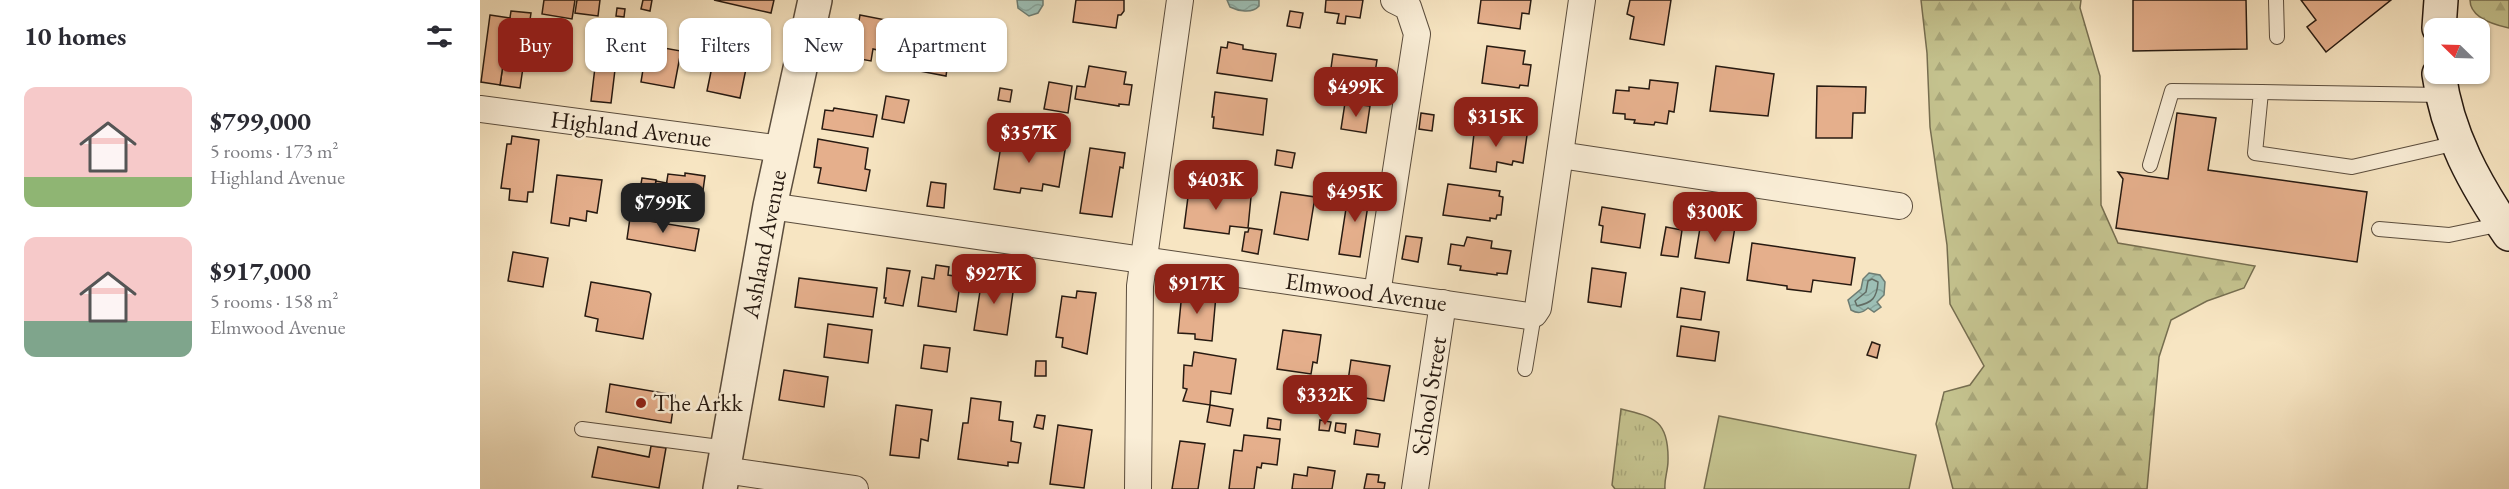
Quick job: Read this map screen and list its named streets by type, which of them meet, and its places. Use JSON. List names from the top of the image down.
{
  "streets": {
    "street": [
      "Highland Avenue",
      "Ashland Avenue",
      "Elmwood Avenue",
      "School Street"
    ]
  },
  "crossings": [
    ["Highland Avenue", "Ashland Avenue"],
    ["Ashland Avenue", "Elmwood Avenue"],
    ["Elmwood Avenue", "School Street"]
  ],
  "places": ["The Arkk"],
  "north": "top left",
  "page": {
    "heading": "10 homes",
    "chip": [
      "Buy",
      "Rent",
      "Filters",
      "New",
      "Apartment"
    ],
    "price": [
      "$499K",
      "$315K",
      "$357K",
      "$403K",
      "$495K",
      "$799K",
      "$300K",
      "$927K",
      "$917K",
      "$332K"
    ],
    "list": [
      {
        "name": "$799,000",
        "note": "5 rooms · 173 m² · Highland Avenue"
      },
      {
        "name": "$917,000",
        "note": "5 rooms · 158 m² · Elmwood Avenue"
      }
    ]
  }
}
